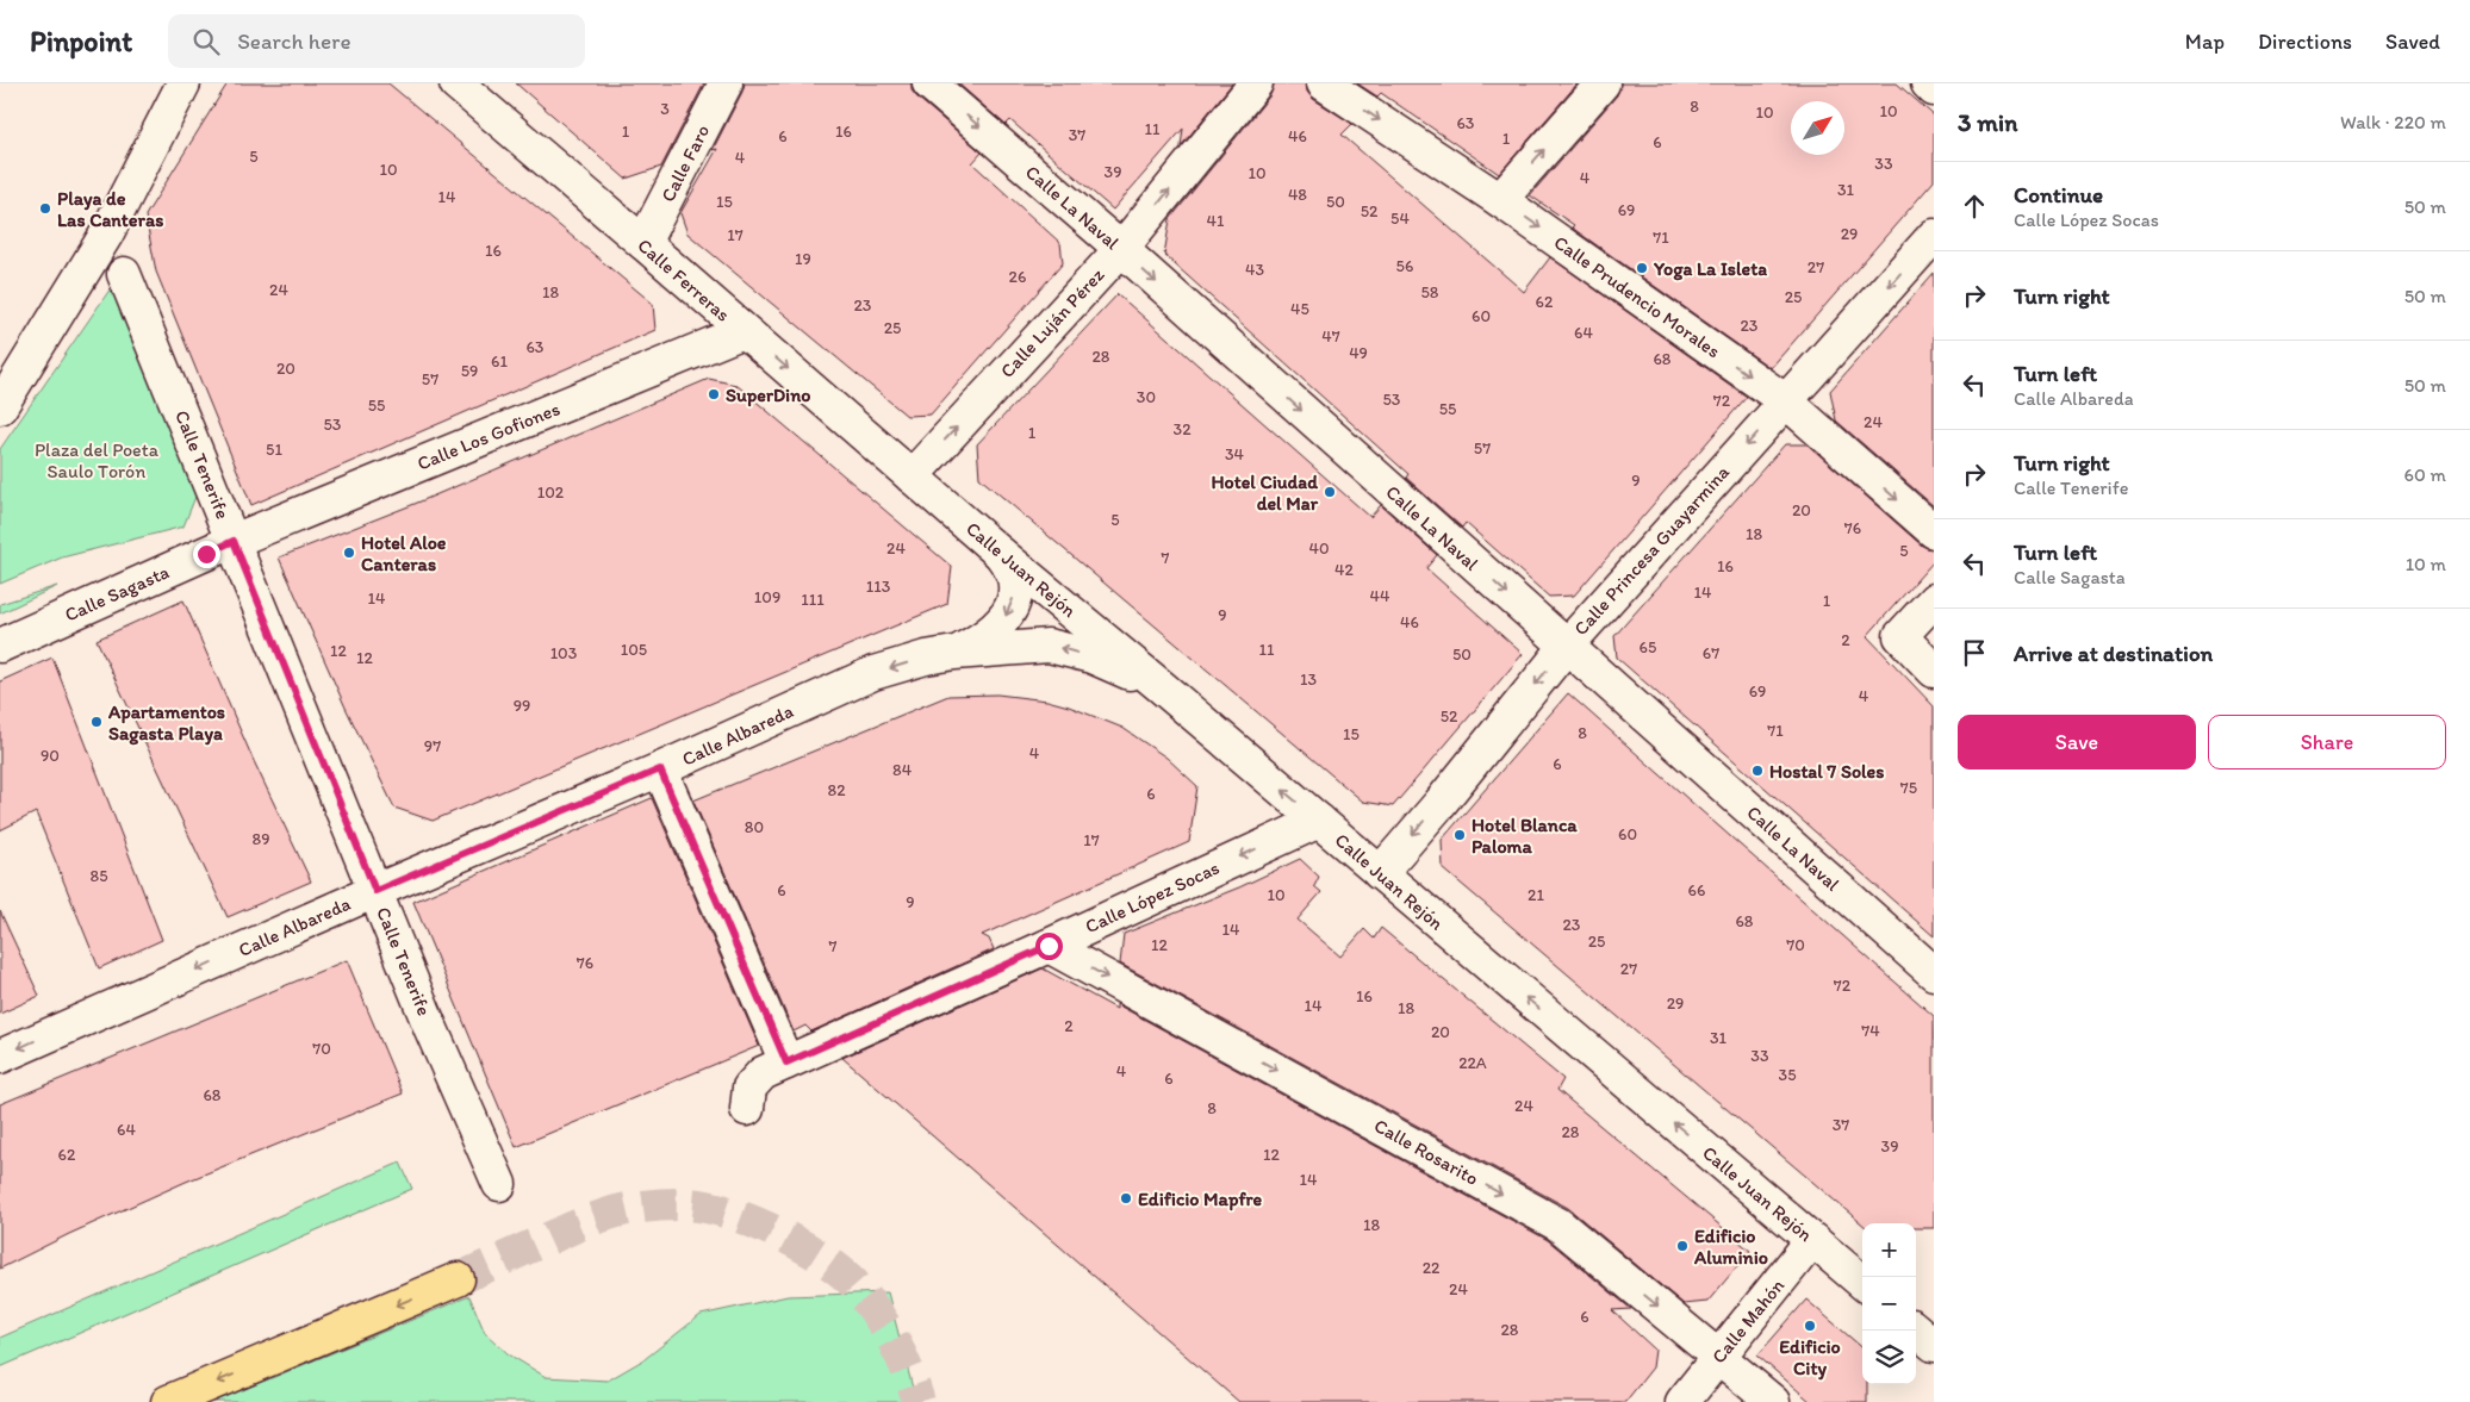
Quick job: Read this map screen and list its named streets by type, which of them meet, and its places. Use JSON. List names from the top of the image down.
{
  "streets": {
    "street": [
      "Calle Faro",
      "Calle La Naval",
      "Calle Ferreras",
      "Calle Prudencio Morales",
      "Calle Luján Pérez",
      "Calle Los Gofiones",
      "Calle Tenerife",
      "Calle Princesa Guayarmina",
      "Calle Juan Rejón",
      "Calle Sagasta",
      "Calle Albareda",
      "Calle López Socas",
      "Calle Rosarito",
      "Calle Mahón"
    ]
  },
  "crossings": [
    ["Calle Faro", "Calle Ferreras"],
    ["Calle La Naval", "Calle Luján Pérez"],
    ["Calle La Naval", "Calle Princesa Guayarmina"],
    ["Calle Ferreras", "Calle Luján Pérez"],
    ["Calle Ferreras", "Calle Los Gofiones"],
    ["Calle Ferreras", "Calle Juan Rejón"],
    ["Calle Prudencio Morales", "Calle Princesa Guayarmina"],
    ["Calle Luján Pérez", "Calle Juan Rejón"],
    ["Calle Los Gofiones", "Calle Tenerife"],
    ["Calle Los Gofiones", "Calle Sagasta"],
    ["Calle Tenerife", "Calle Sagasta"],
    ["Calle Tenerife", "Calle Albareda"],
    ["Calle Princesa Guayarmina", "Calle Juan Rejón"],
    ["Calle Juan Rejón", "Calle Albareda"],
    ["Calle Juan Rejón", "Calle López Socas"],
    ["Calle Juan Rejón", "Calle Mahón"],
    ["Calle López Socas", "Calle Rosarito"],
    ["Calle Rosarito", "Calle Mahón"]
  ],
  "one_way": [
    "Calle La Naval",
    "Calle Ferreras",
    "Calle Prudencio Morales",
    "Calle Luján Pérez",
    "Calle Princesa Guayarmina",
    "Calle Juan Rejón",
    "Calle Albareda",
    "Calle López Socas",
    "Calle Rosarito"
  ],
  "parks": ["Plaza del Poeta Saulo Torón"],
  "places": [
    "Playa de Las Canteras",
    "Yoga La Isleta",
    "SuperDino",
    "Hotel Ciudad del Mar",
    "Hotel Aloe Canteras",
    "Apartamentos Sagasta Playa",
    "Hostal 7 Soles",
    "Hotel Blanca Paloma",
    "Edificio Mapfre",
    "Edificio Aluminio",
    "Edificio City"
  ],
  "house_numbers": [
    "8",
    "3",
    "10",
    "10",
    "63",
    "11",
    "1",
    "16",
    "37",
    "6",
    "46",
    "1",
    "6",
    "5",
    "4",
    "33",
    "10",
    "39",
    "10",
    "4",
    "31",
    "48",
    "14",
    "15",
    "50",
    "69",
    "52",
    "54",
    "41",
    "29",
    "17",
    "71",
    "16",
    "19",
    "56",
    "27",
    "43",
    "26",
    "24",
    "18",
    "58",
    "25",
    "62",
    "23",
    "45",
    "60",
    "23",
    "25",
    "64",
    "47",
    "63",
    "49",
    "28",
    "68",
    "61",
    "20",
    "59",
    "57",
    "30",
    "53",
    "72",
    "55",
    "55",
    "24",
    "53",
    "32",
    "1",
    "57",
    "51",
    "34",
    "9",
    "102",
    "20",
    "5",
    "76",
    "18",
    "24",
    "40",
    "5",
    "7",
    "16",
    "42",
    "113",
    "14",
    "44",
    "109",
    "14",
    "111",
    "1",
    "9",
    "46",
    "2",
    "65",
    "105",
    "11",
    "12",
    "103",
    "67",
    "50",
    "12",
    "13",
    "69",
    "4",
    "99",
    "52",
    "71",
    "8",
    "15",
    "97",
    "4",
    "90",
    "6",
    "84",
    "75",
    "82",
    "6",
    "80",
    "60",
    "89",
    "17",
    "85",
    "6",
    "66",
    "10",
    "21",
    "9",
    "68",
    "23",
    "14",
    "25",
    "12",
    "70",
    "7",
    "76",
    "27",
    "72",
    "16",
    "29",
    "14",
    "18",
    "2",
    "74",
    "20",
    "31",
    "70",
    "33",
    "22A",
    "4",
    "35",
    "6",
    "68",
    "24",
    "8",
    "37",
    "64",
    "28",
    "39",
    "62",
    "12",
    "14",
    "18",
    "22",
    "24",
    "6",
    "28"
  ],
  "north": "top right",
  "page": {
    "header": "Pinpoint",
    "search": "Search here",
    "nav": ["Map", "Directions", "Saved"],
    "heading": ["3 min", "Walk · 220 m"],
    "list": [
      ["Continue", "Calle López Socas", "50 m"],
      ["Turn right", "50 m"],
      ["Turn left", "Calle Albareda", "50 m"],
      ["Turn right", "Calle Tenerife", "60 m"],
      ["Turn left", "Calle Sagasta", "10 m"],
      "Arrive at destination"
    ],
    "buttons": ["Save", "Share"],
    "map_buttons": ["+", "−"]
  }
}
